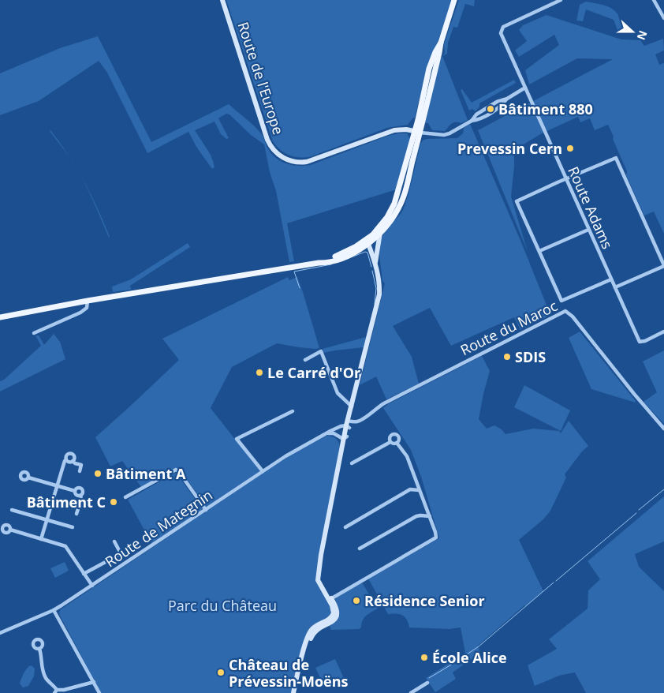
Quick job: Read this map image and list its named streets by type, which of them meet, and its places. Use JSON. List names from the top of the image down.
{
  "streets": {
    "main road": ["Route de l'Europe"],
    "street": ["Route Adams", "Route du Maroc", "Route de Mategnin"]
  },
  "crossings": [
    ["Route du Maroc", "Route de Mategnin"]
  ],
  "parks": ["Parc du Château"],
  "places": [
    "Bâtiment 880",
    "Prevessin Cern",
    "SDIS",
    "Le Carré d'Or",
    "Bâtiment A",
    "Bâtiment C",
    "Résidence Senior",
    "École Alice",
    "Château de Prévessin-Moëns"
  ],
  "north": "right"
}
